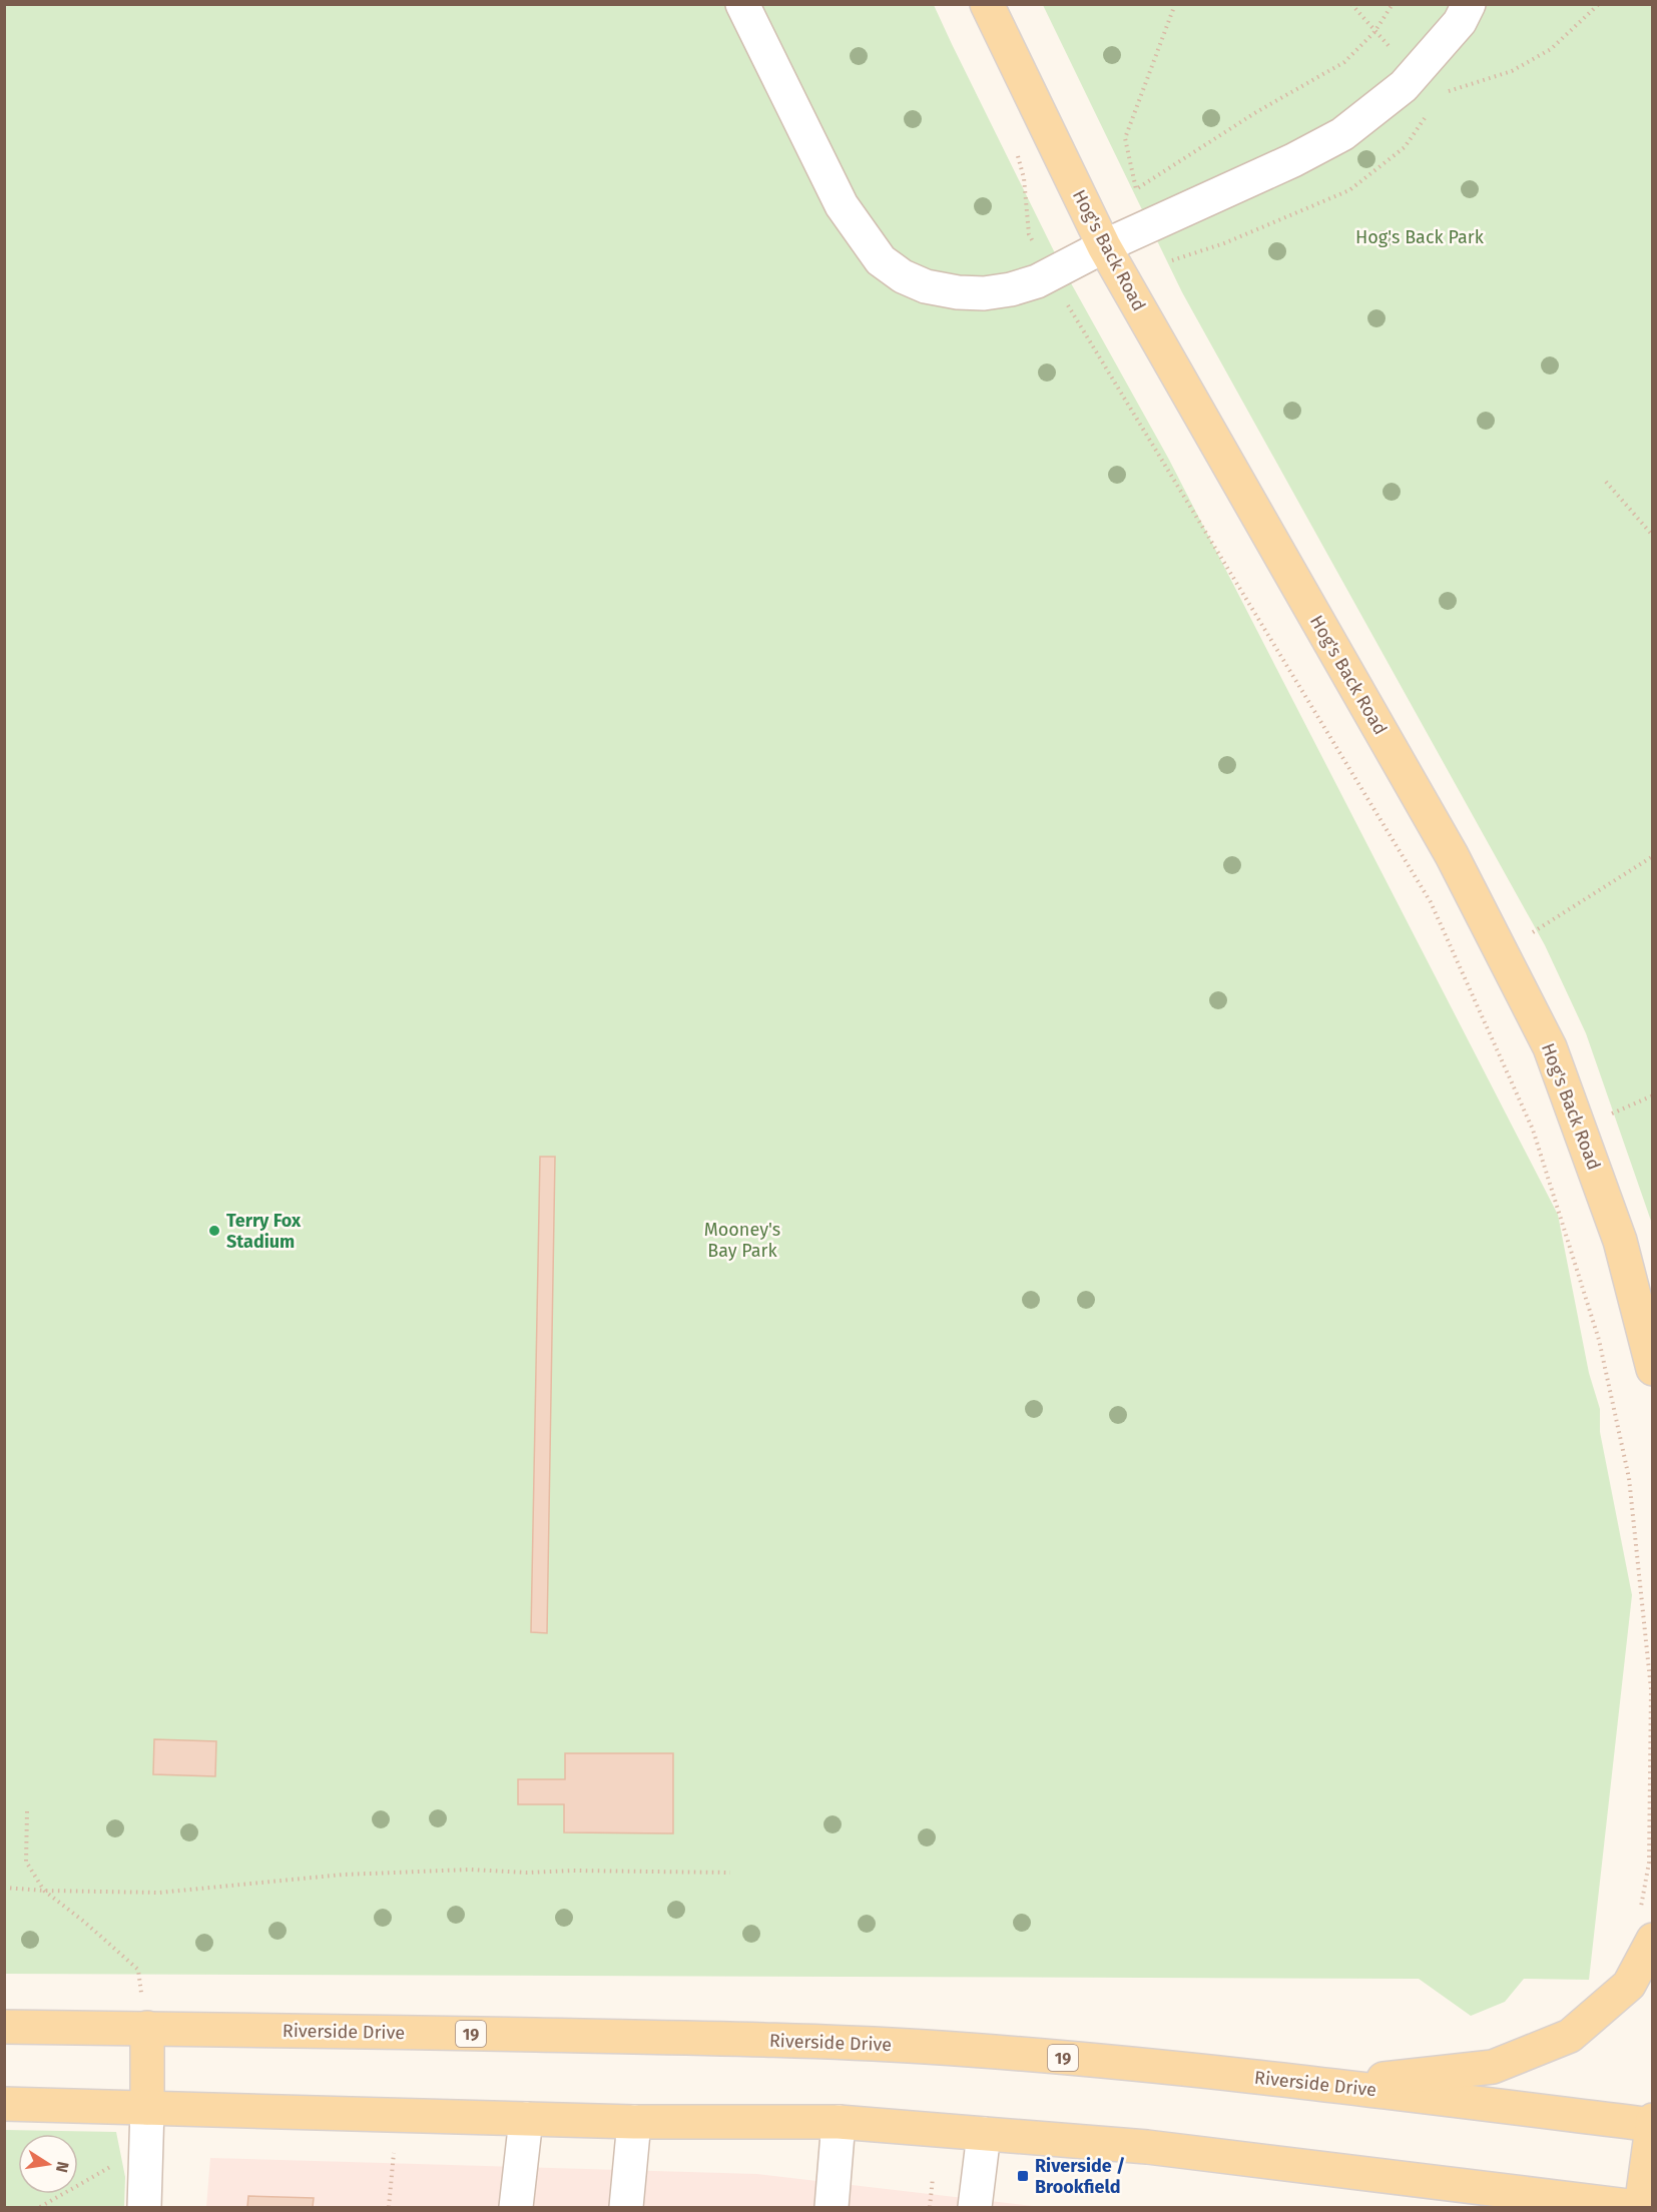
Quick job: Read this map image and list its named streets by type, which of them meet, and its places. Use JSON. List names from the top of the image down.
{
  "streets": {
    "main road": ["Hog's Back Road", "Riverside Drive", "19"]
  },
  "parks": ["Hog's Back Park", "Mooney's Bay Park"],
  "places": {
    "other": ["Terry Fox Stadium"],
    "transit": ["Riverside / Brookfield"]
  },
  "north": "right"
}
